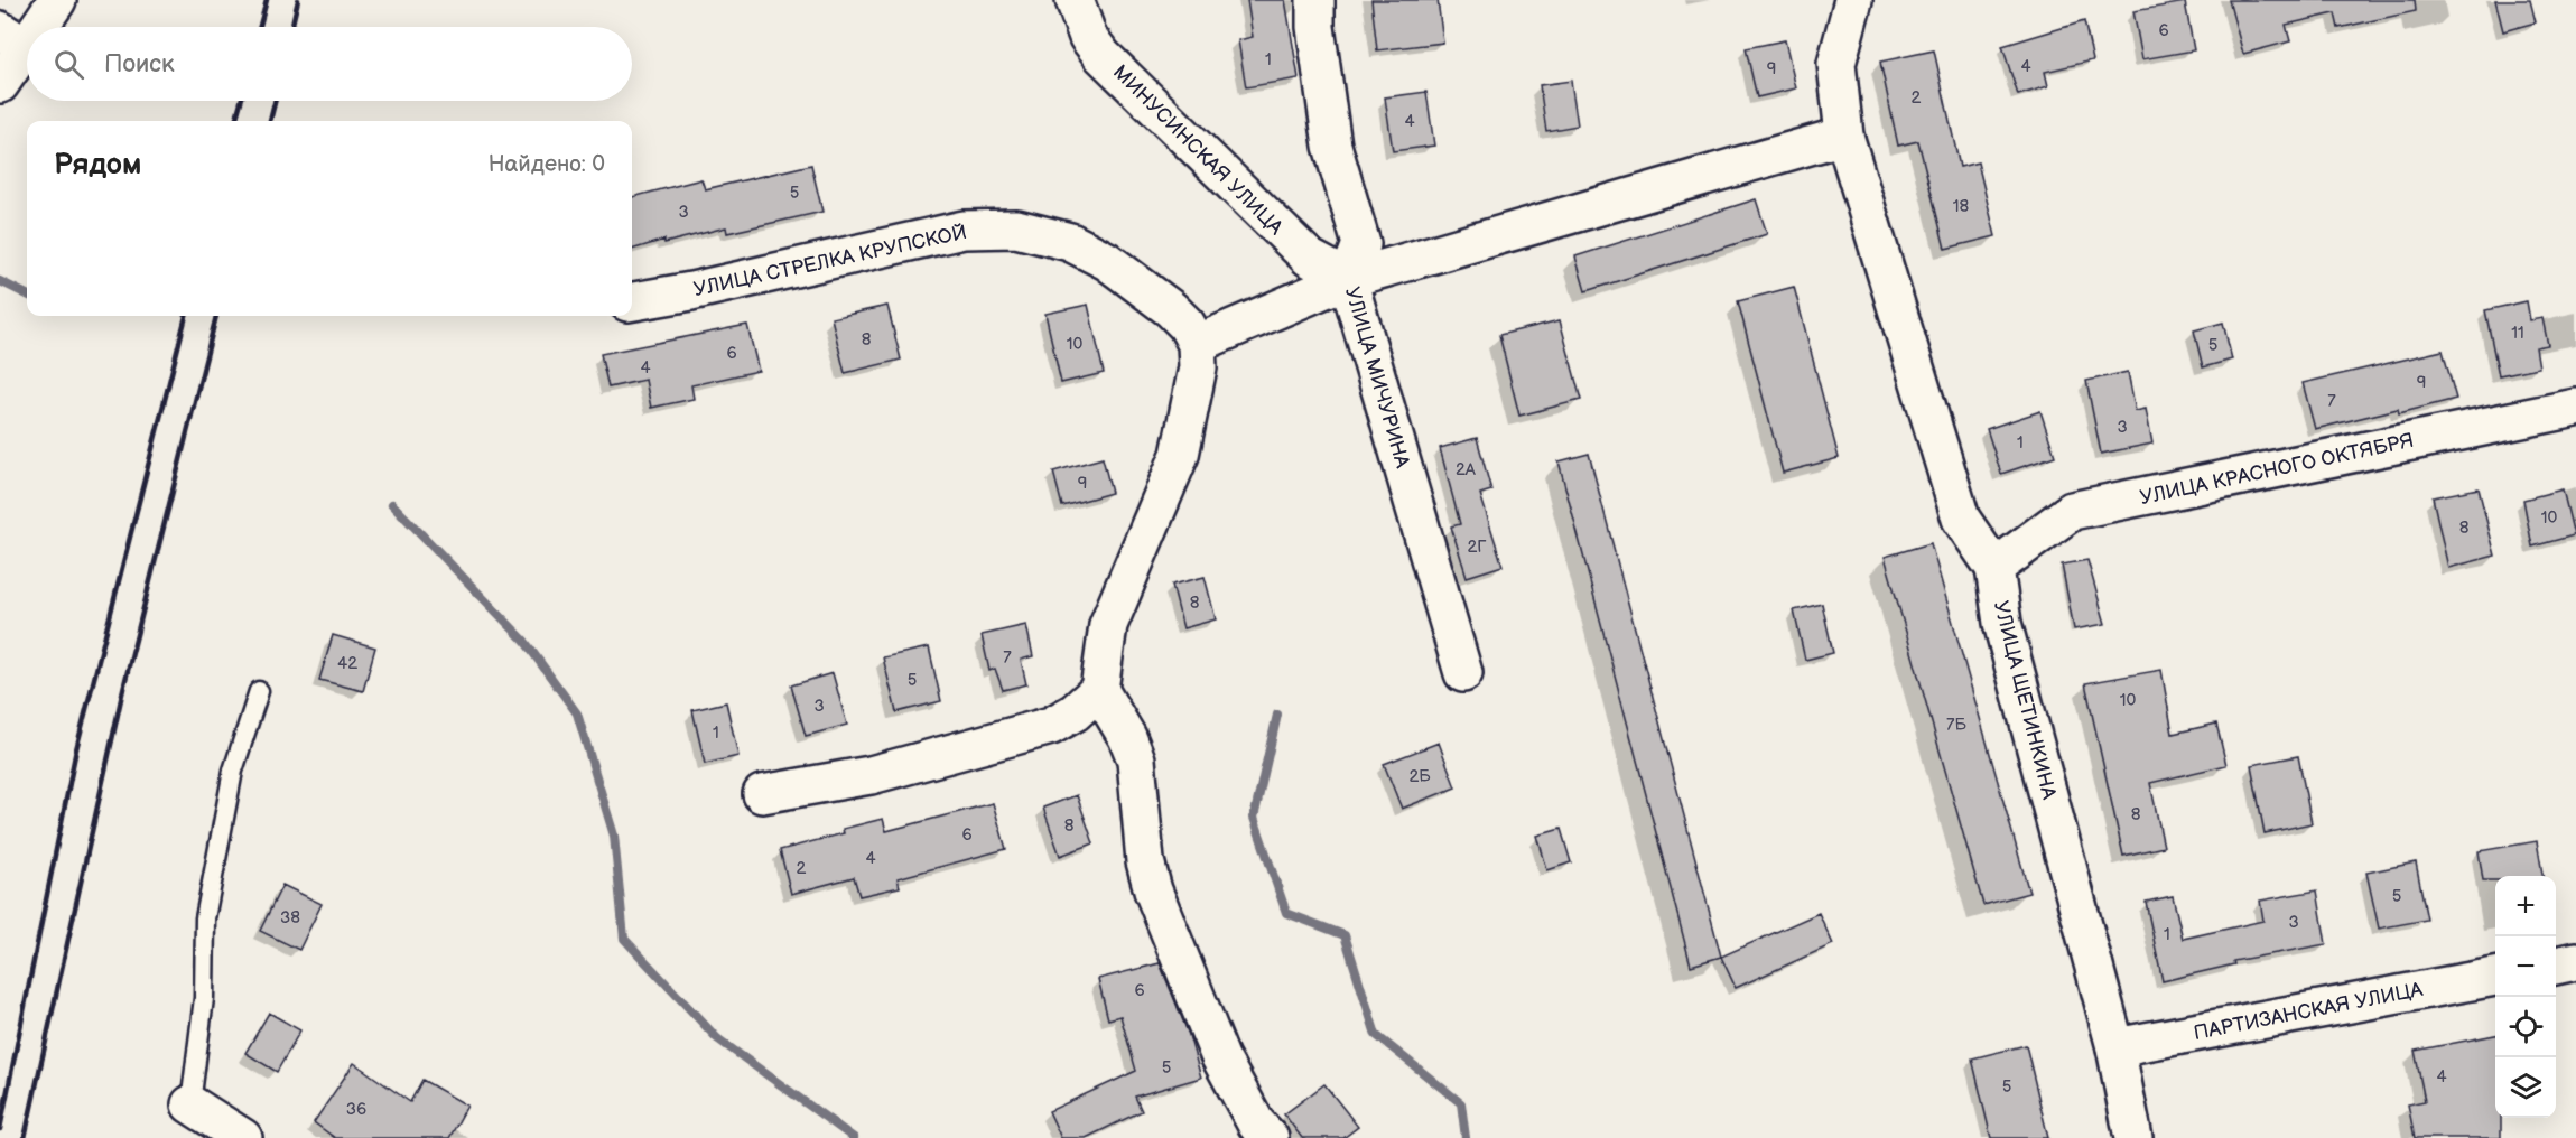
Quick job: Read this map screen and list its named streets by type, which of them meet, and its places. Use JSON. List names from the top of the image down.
{
  "streets": {
    "street": [
      "МИНУСИНСКАЯ УЛИЦА",
      "УЛИЦА СТРЕЛКА КРУПСКОЙ",
      "УЛИЦА МИЧУРИНА",
      "УЛИЦА КРАСНОГО ОКТЯБРЯ",
      "УЛИЦА ЩЕТИНКИНА",
      "ПАРТИЗАНСКАЯ УЛИЦА"
    ]
  },
  "crossings": [
    ["МИНУСИНСКАЯ УЛИЦА", "УЛИЦА МИЧУРИНА"],
    ["УЛИЦА КРАСНОГО ОКТЯБРЯ", "УЛИЦА ЩЕТИНКИНА"],
    ["УЛИЦА ЩЕТИНКИНА", "ПАРТИЗАНСКАЯ УЛИЦА"]
  ],
  "house_numbers": [
    "6",
    "1",
    "4",
    "9",
    "2",
    "4",
    "5",
    "18",
    "3",
    "11",
    "8",
    "10",
    "5",
    "6",
    "4",
    "9",
    "7",
    "3",
    "1",
    "2А",
    "9",
    "10",
    "8",
    "2Г",
    "8",
    "7",
    "42",
    "5",
    "10",
    "3",
    "7Б",
    "1",
    "2Б",
    "8",
    "8",
    "6",
    "4",
    "2",
    "5",
    "38",
    "3",
    "1",
    "6",
    "5",
    "4",
    "5",
    "36"
  ],
  "page": {
    "search": "Поиск",
    "heading": ["Рядом", "Найдено: 0"],
    "map_buttons": ["+", "−"]
  }
}
